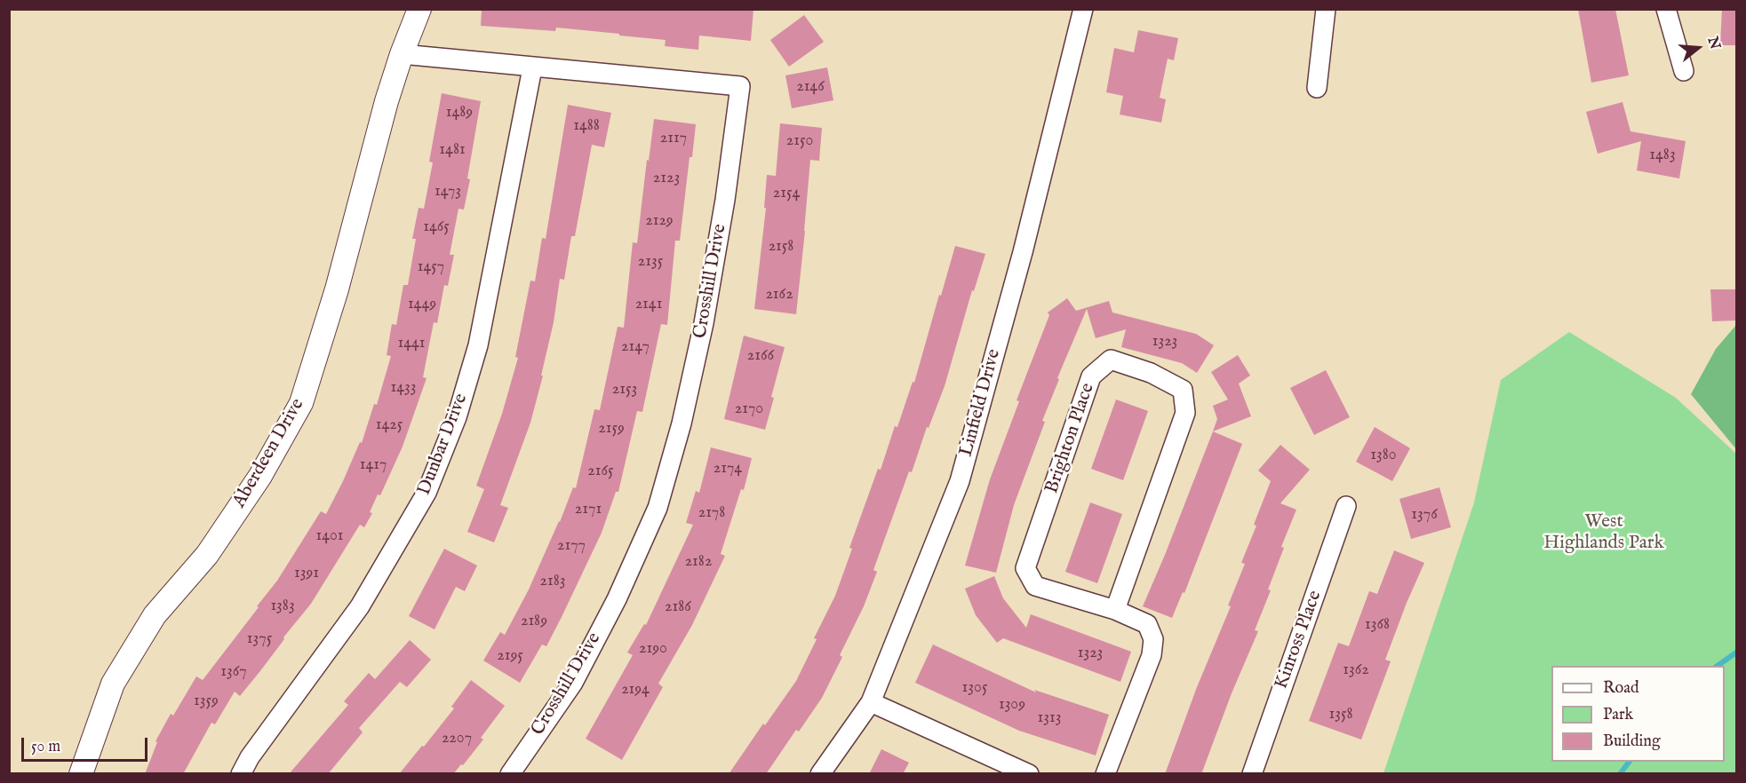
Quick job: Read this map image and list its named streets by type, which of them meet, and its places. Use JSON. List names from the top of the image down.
{
  "streets": {
    "street": [
      "Crosshill Drive",
      "Linfield Drive",
      "Brighton Place",
      "Dunbar Drive",
      "Aberdeen Drive",
      "Kinross Place"
    ]
  },
  "crossings": [
    ["Crosshill Drive", "Dunbar Drive"],
    ["Crosshill Drive", "Aberdeen Drive"]
  ],
  "parks": ["West Highlands Park"],
  "house_numbers": [
    "2146",
    "1489",
    "1488",
    "2117",
    "2150",
    "1481",
    "1483",
    "2123",
    "1473",
    "2154",
    "2129",
    "1465",
    "2158",
    "2135",
    "1457",
    "2162",
    "1449",
    "2141",
    "1323",
    "1441",
    "2147",
    "2166",
    "1433",
    "2153",
    "2170",
    "1425",
    "2159",
    "1380",
    "1417",
    "2174",
    "2165",
    "2171",
    "2178",
    "1376",
    "1401",
    "2177",
    "2182",
    "1391",
    "2183",
    "1383",
    "2186",
    "2189",
    "1368",
    "1375",
    "2190",
    "1323",
    "2195",
    "1362",
    "1367",
    "1305",
    "2194",
    "1359",
    "1309",
    "1358",
    "1313",
    "2207"
  ],
  "legend": ["Road", "Park", "Building"],
  "scale_bar": "50 m",
  "north": "right"
}
